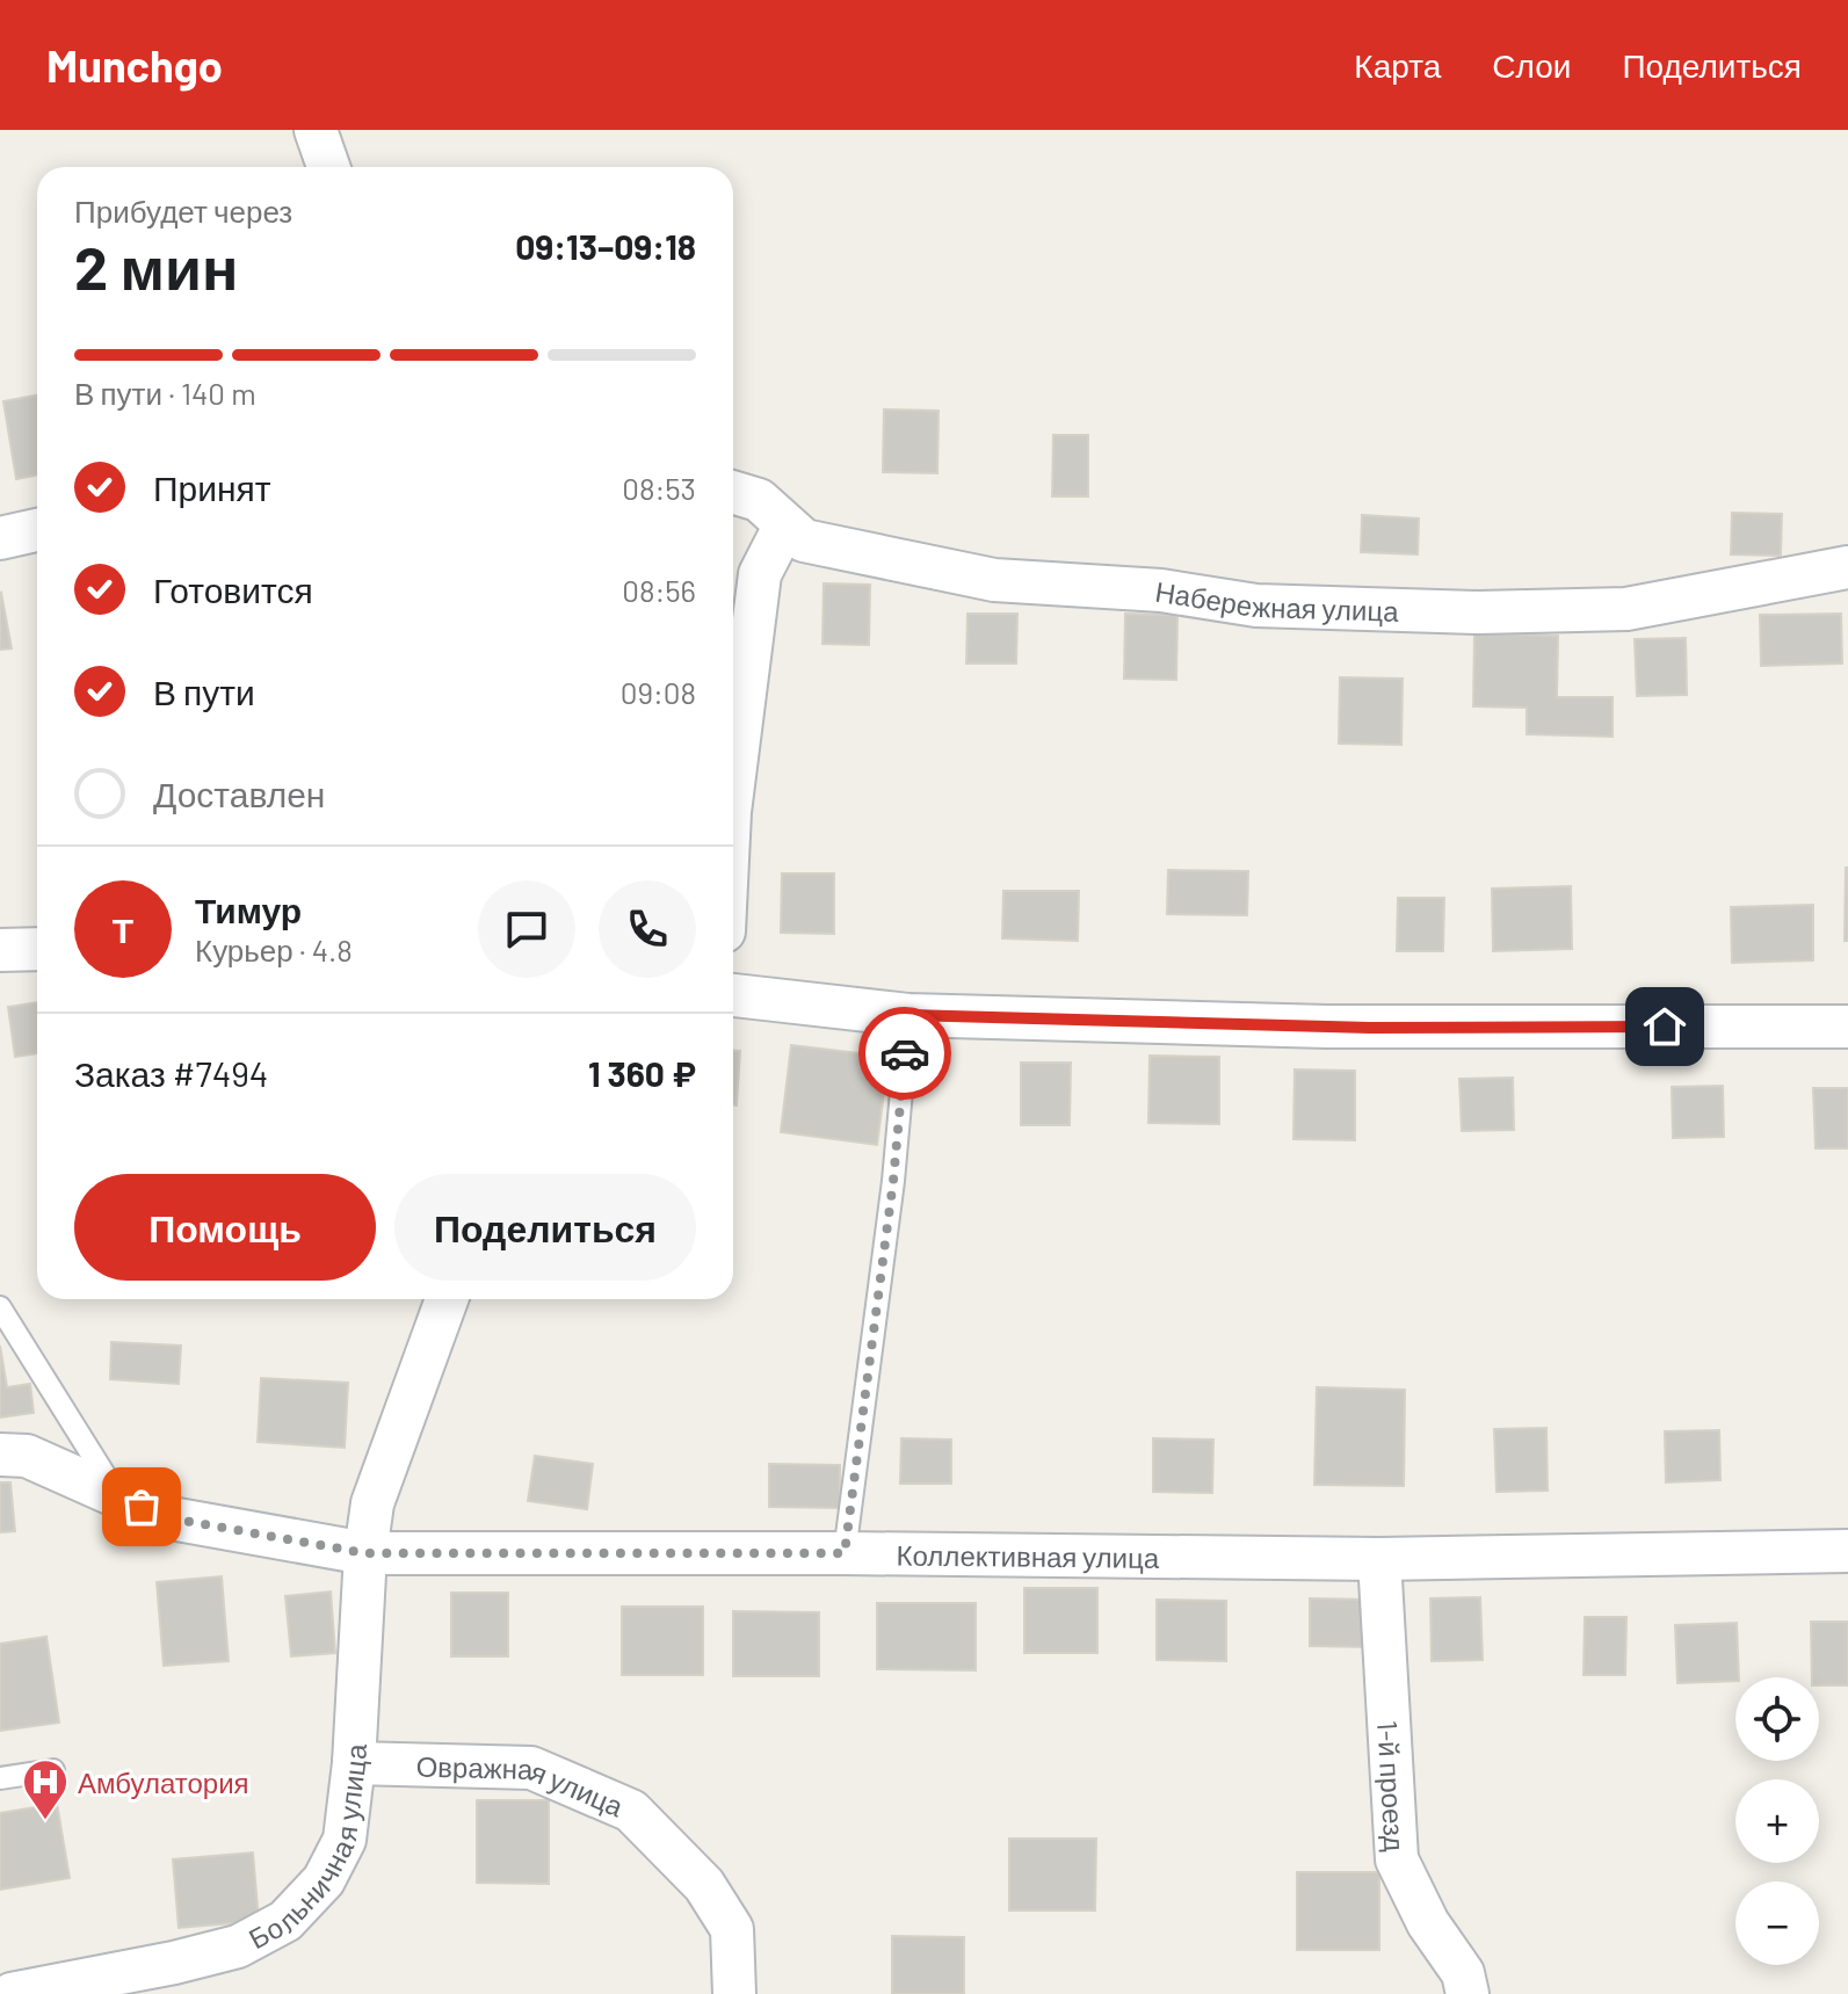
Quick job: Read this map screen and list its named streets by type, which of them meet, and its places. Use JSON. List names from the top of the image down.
{
  "streets": {
    "street": [
      "Набережная улица",
      "Коллективная улица",
      "1-й проезд",
      "Овражная улица",
      "Больничная улица"
    ]
  },
  "crossings": [
    ["Коллективная улица", "1-й проезд"],
    ["Коллективная улица", "Больничная улица"],
    ["Овражная улица", "Больничная улица"]
  ],
  "places": {
    "hospital": ["Амбулатория"]
  },
  "page": {
    "header": "Munchgo",
    "nav": ["Карта", "Слои", "Поделиться"],
    "heading": ["2 мин", "Прибудет через", "09:13–09:18"],
    "panel": [
      "Тимур",
      "Курьер · 4.8",
      "Заказ #7494",
      "1 360 ₽"
    ],
    "bar": "В пути · 140 m",
    "list": [
      ["Принят", "08:53"],
      ["Готовится", "08:56"],
      ["В пути", "09:08"],
      "Доставлен"
    ],
    "round": "Т",
    "buttons": ["Помощь", "Поделиться"],
    "map_buttons": ["+", "−"]
  }
}
